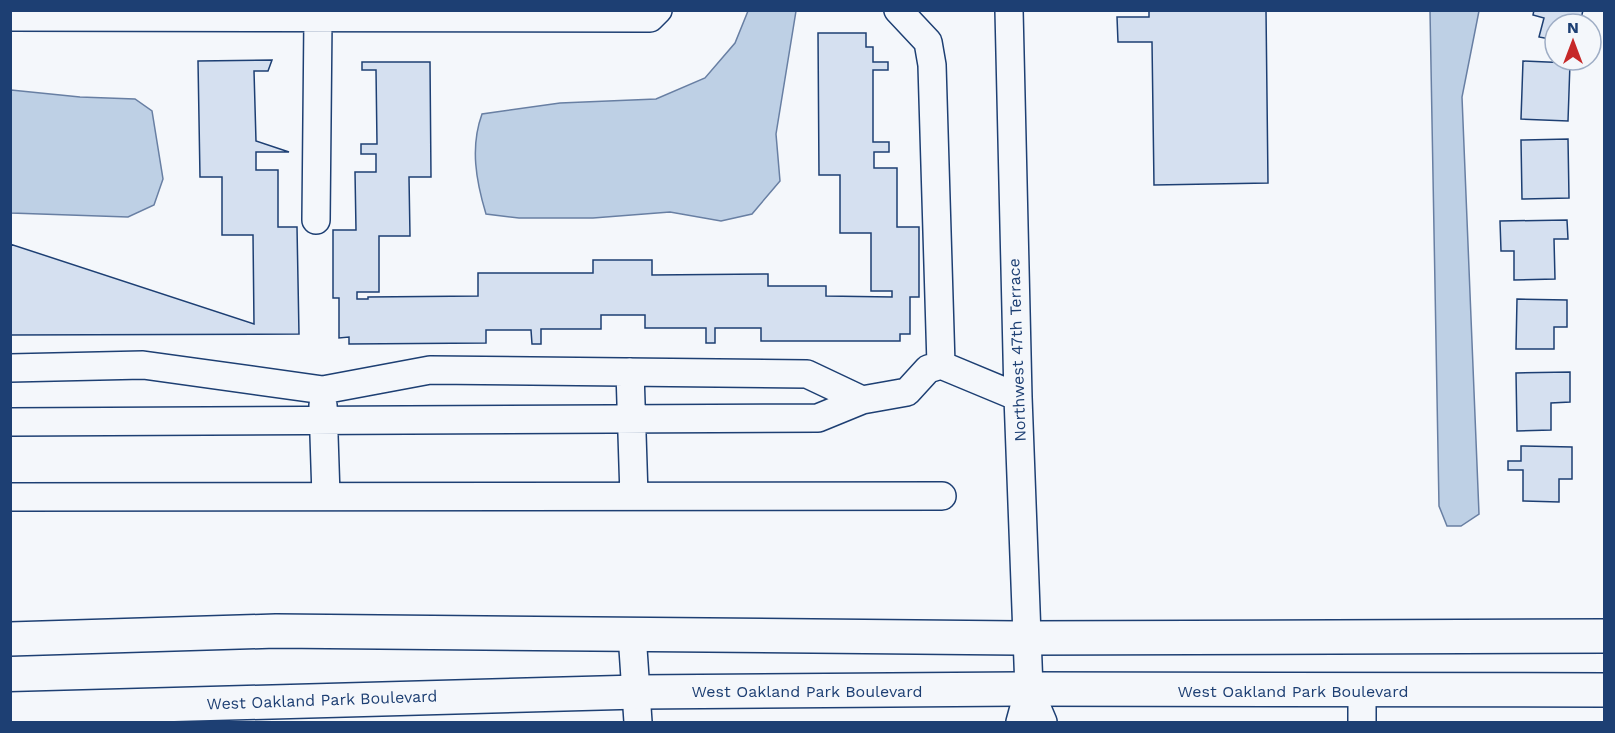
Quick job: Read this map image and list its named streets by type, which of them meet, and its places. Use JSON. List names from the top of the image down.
{
  "streets": {
    "main road": ["West Oakland Park Boulevard"],
    "street": ["Northwest 47th Terrace"]
  },
  "crossings": [
    ["Northwest 47th Terrace", "West Oakland Park Boulevard"]
  ],
  "north": "top"
}
